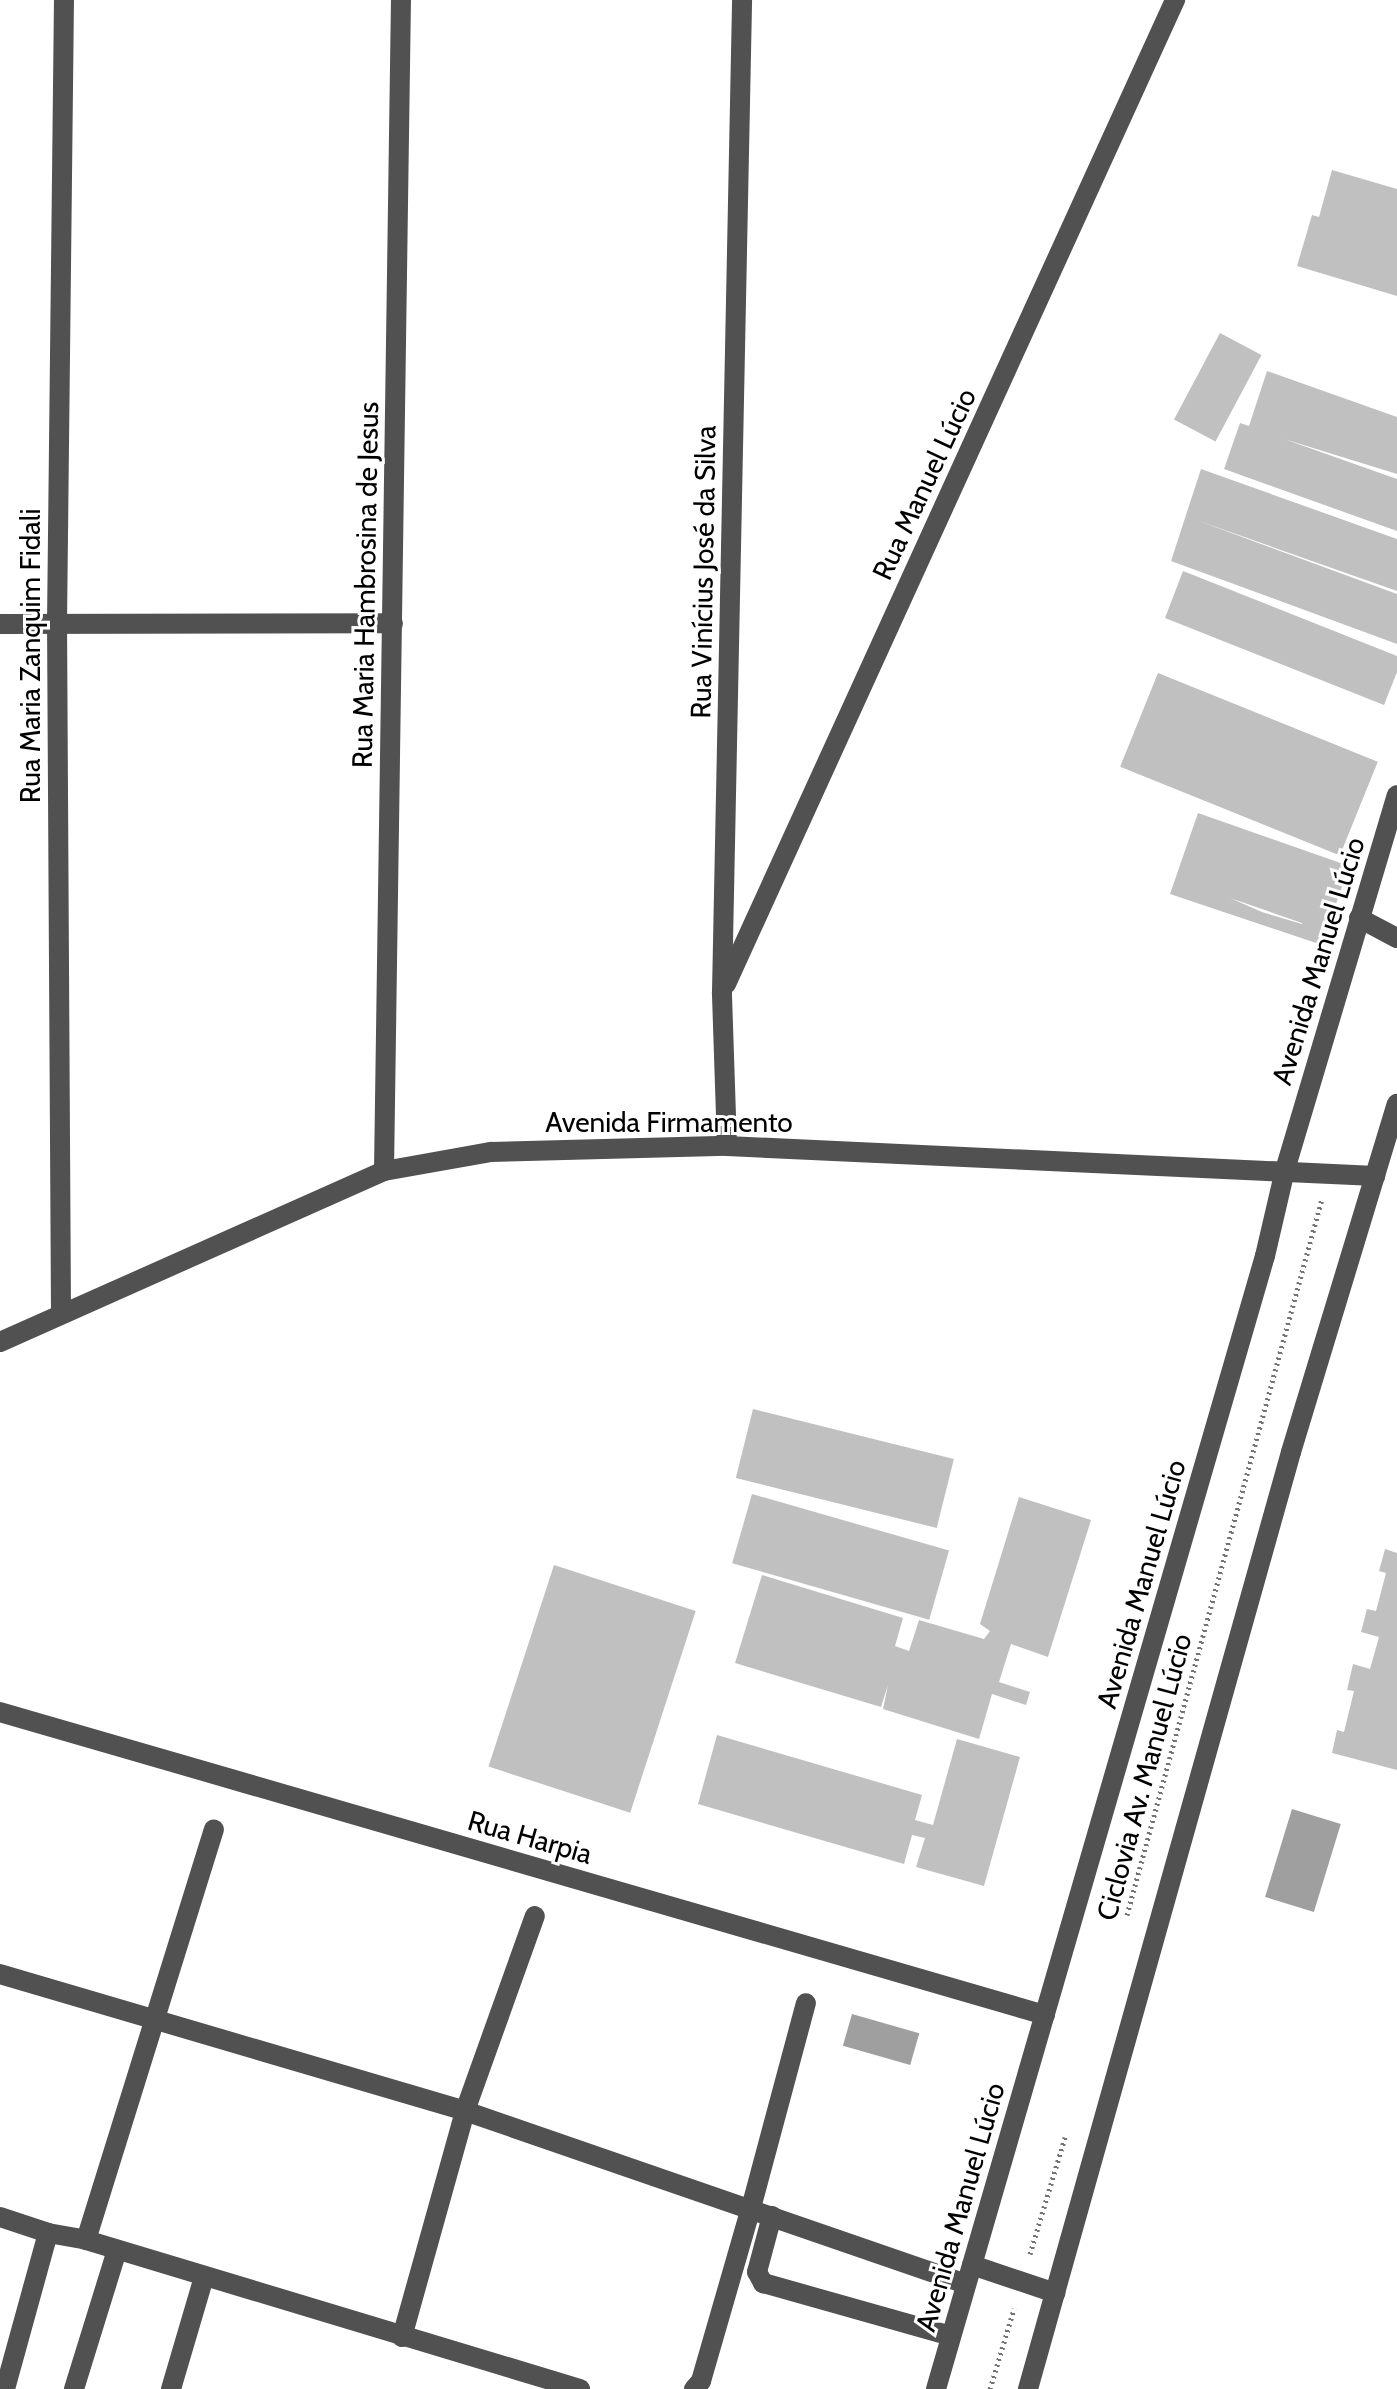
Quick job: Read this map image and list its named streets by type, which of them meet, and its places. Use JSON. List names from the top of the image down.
{
  "streets": {
    "street": [
      "Rua Manuel Lúcio",
      "Rua Vinícius José da Silva",
      "Rua Maria Hambrosina de Jesus",
      "Rua Maria Zanquim Fidali",
      "Avenida Manuel Lúcio",
      "Avenida Firmamento",
      "Rua Harpia"
    ],
    "path": ["Ciclovia Av. Manuel Lúcio"]
  },
  "crossings": [
    ["Rua Manuel Lúcio", "Rua Vinícius José da Silva"],
    ["Rua Vinícius José da Silva", "Avenida Firmamento"],
    ["Rua Maria Hambrosina de Jesus", "Avenida Firmamento"],
    ["Rua Maria Zanquim Fidali", "Avenida Firmamento"],
    ["Avenida Manuel Lúcio", "Avenida Firmamento"],
    ["Avenida Manuel Lúcio", "Rua Harpia"],
    ["Avenida Firmamento", "Ciclovia Av. Manuel Lúcio"]
  ]
}
